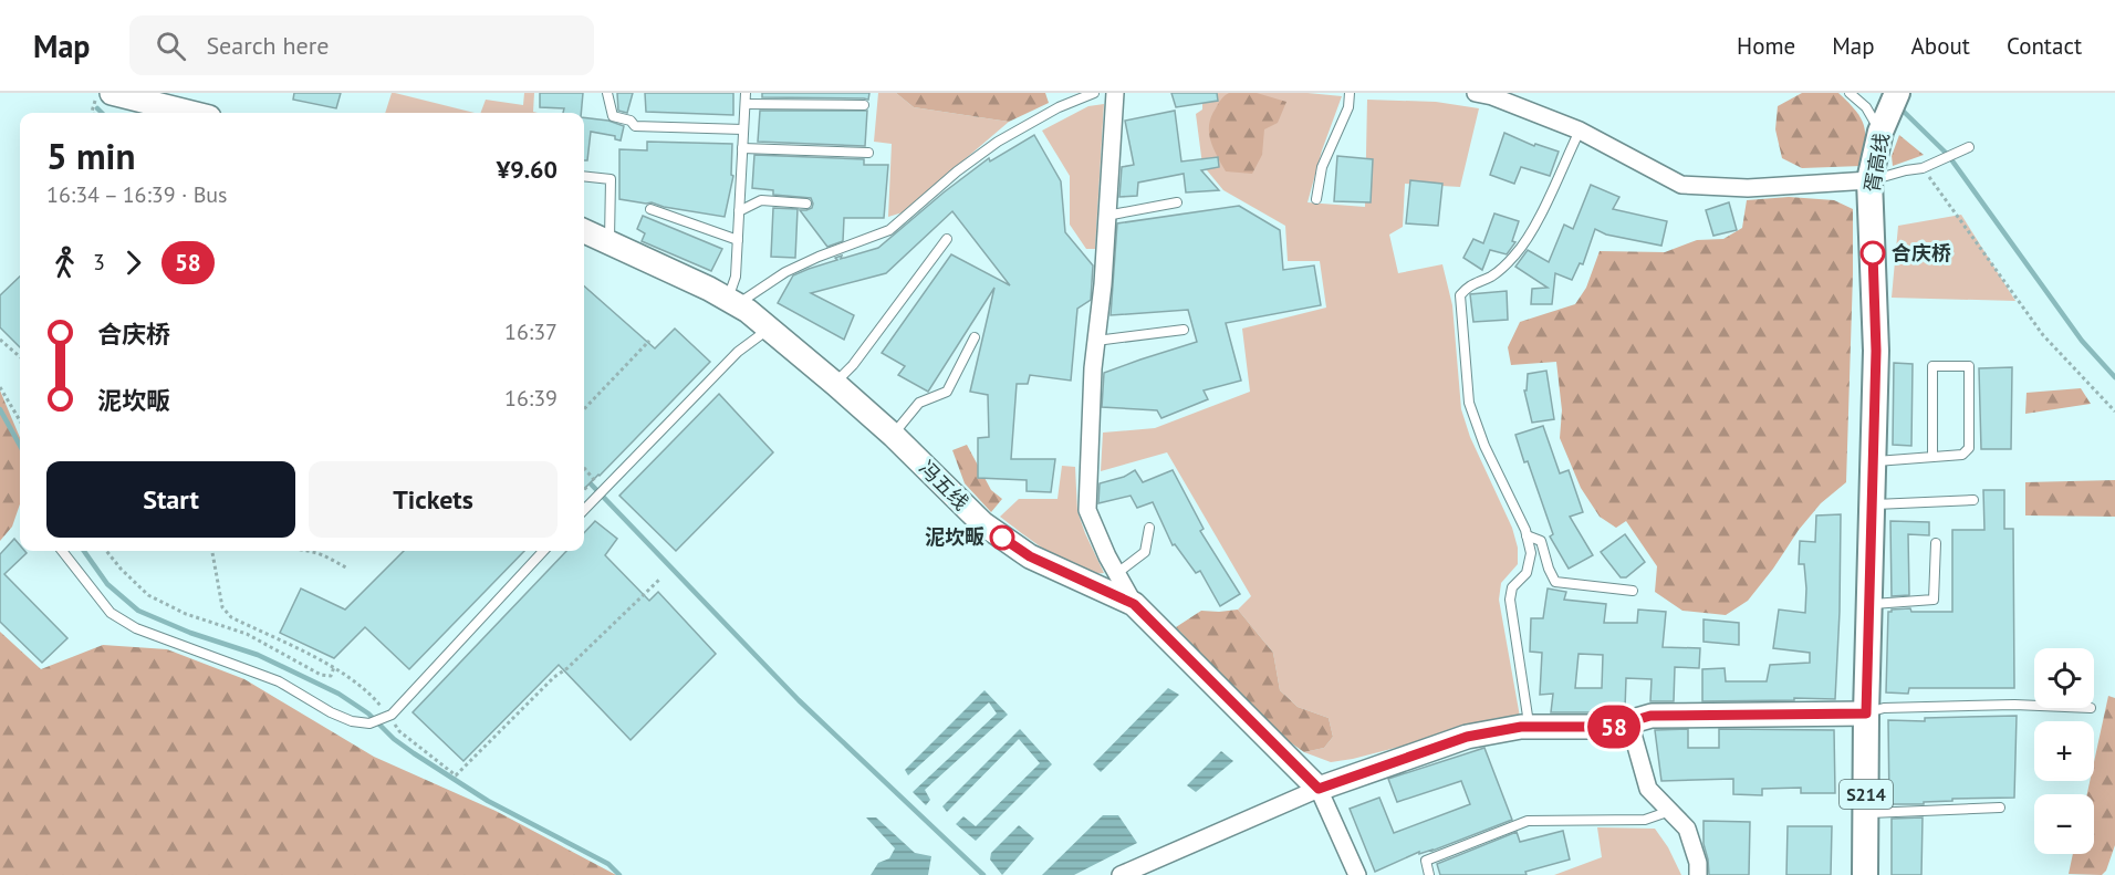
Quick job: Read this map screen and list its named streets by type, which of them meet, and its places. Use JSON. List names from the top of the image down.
{
  "streets": {
    "main road": ["胥高线", "S214"],
    "street": ["冯五线"]
  },
  "crossings": [
    ["胥高线", "S214"]
  ],
  "places": ["合庆桥", "泥坎畈"],
  "lines": ["bus line 58"],
  "page": {
    "header": "Map",
    "search": "Search here",
    "nav": [
      "Home",
      "Map",
      "About",
      "Contact"
    ],
    "on_map": "58",
    "heading": ["5 min", "16:34 – 16:39 · Bus", "¥9.60"],
    "legs": ["3", "58"],
    "list": [
      {
        "name": "合庆桥",
        "value": "16:37"
      },
      {
        "name": "泥坎畈",
        "value": "16:39"
      }
    ],
    "buttons": ["Start", "Tickets"],
    "map_buttons": ["+", "−"]
  }
}
